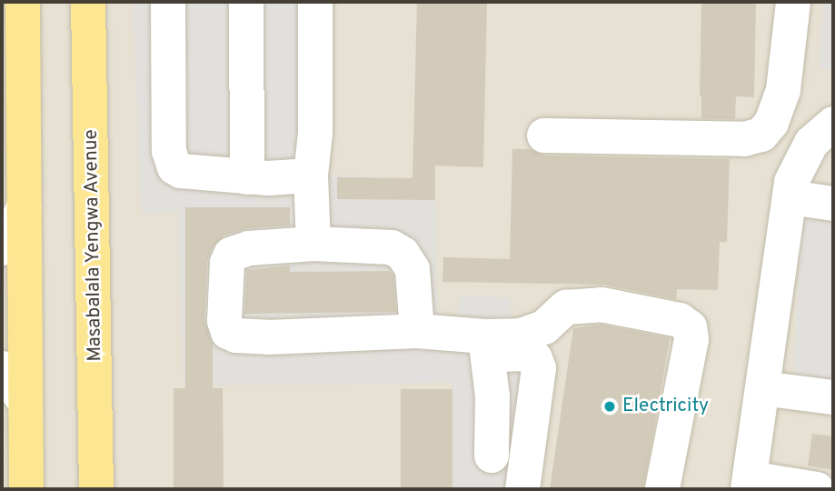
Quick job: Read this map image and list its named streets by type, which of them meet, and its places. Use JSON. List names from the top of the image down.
{
  "streets": {
    "main road": ["Masabalala Yengwa Avenue"]
  },
  "places": ["Electricity"]
}
